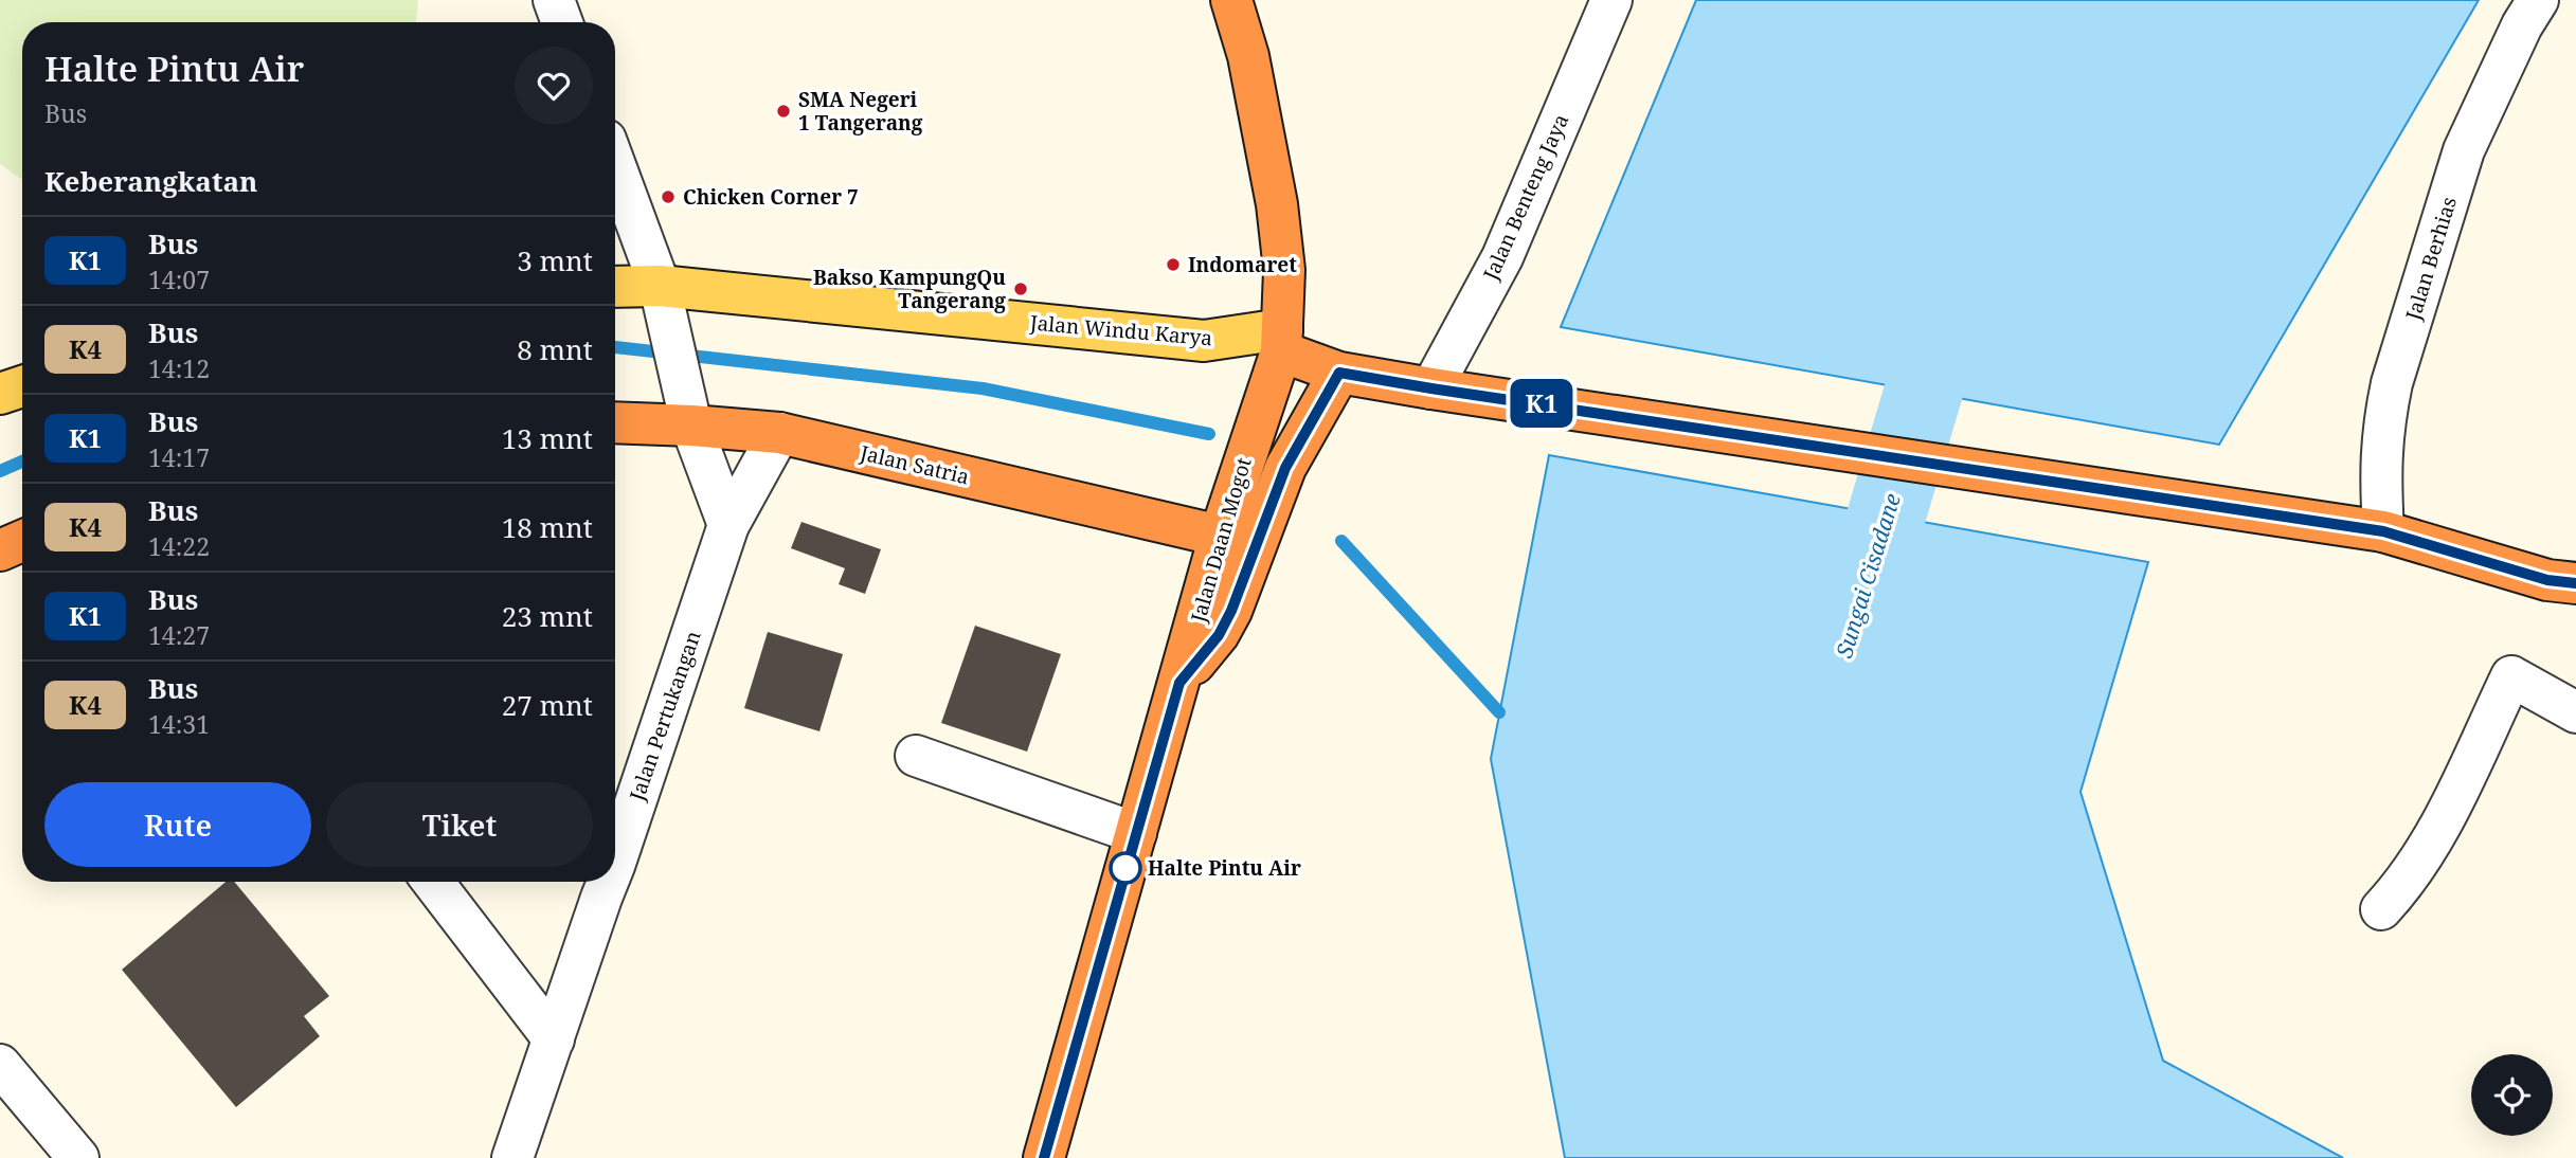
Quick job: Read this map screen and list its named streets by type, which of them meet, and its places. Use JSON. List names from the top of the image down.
{
  "streets": {
    "highway": ["Jalan Satria", "Jalan Daan Mogot"],
    "main road": ["Jalan Windu Karya"],
    "street": ["Jalan Benteng Jaya", "Jalan Berhias", "Jalan Pertukangan"]
  },
  "crossings": [
    ["Jalan Windu Karya", "Jalan Daan Mogot"],
    ["Jalan Satria", "Jalan Daan Mogot"],
    ["Jalan Satria", "Jalan Pertukangan"]
  ],
  "water": ["Sungai Cisadane"],
  "places": [
    "SMA Negeri 1 Tangerang",
    "Chicken Corner 7",
    "Indomaret",
    "Bakso KampungQu Tangerang",
    "Halte Pintu Air"
  ],
  "lines": ["bus line K1"],
  "page": {
    "on_map": "K1",
    "heading": [
      ["Halte Pintu Air", "Bus"],
      "Keberangkatan"
    ],
    "list": [
      {
        "mark": "K1",
        "name": "Bus",
        "note": "14:07",
        "value": "3 mnt"
      },
      {
        "mark": "K4",
        "name": "Bus",
        "note": "14:12",
        "value": "8 mnt"
      },
      {
        "mark": "K1",
        "name": "Bus",
        "note": "14:17",
        "value": "13 mnt"
      },
      {
        "mark": "K4",
        "name": "Bus",
        "note": "14:22",
        "value": "18 mnt"
      },
      {
        "mark": "K1",
        "name": "Bus",
        "note": "14:27",
        "value": "23 mnt"
      },
      {
        "mark": "K4",
        "name": "Bus",
        "note": "14:31",
        "value": "27 mnt"
      }
    ],
    "buttons": ["Rute", "Tiket"]
  }
}
